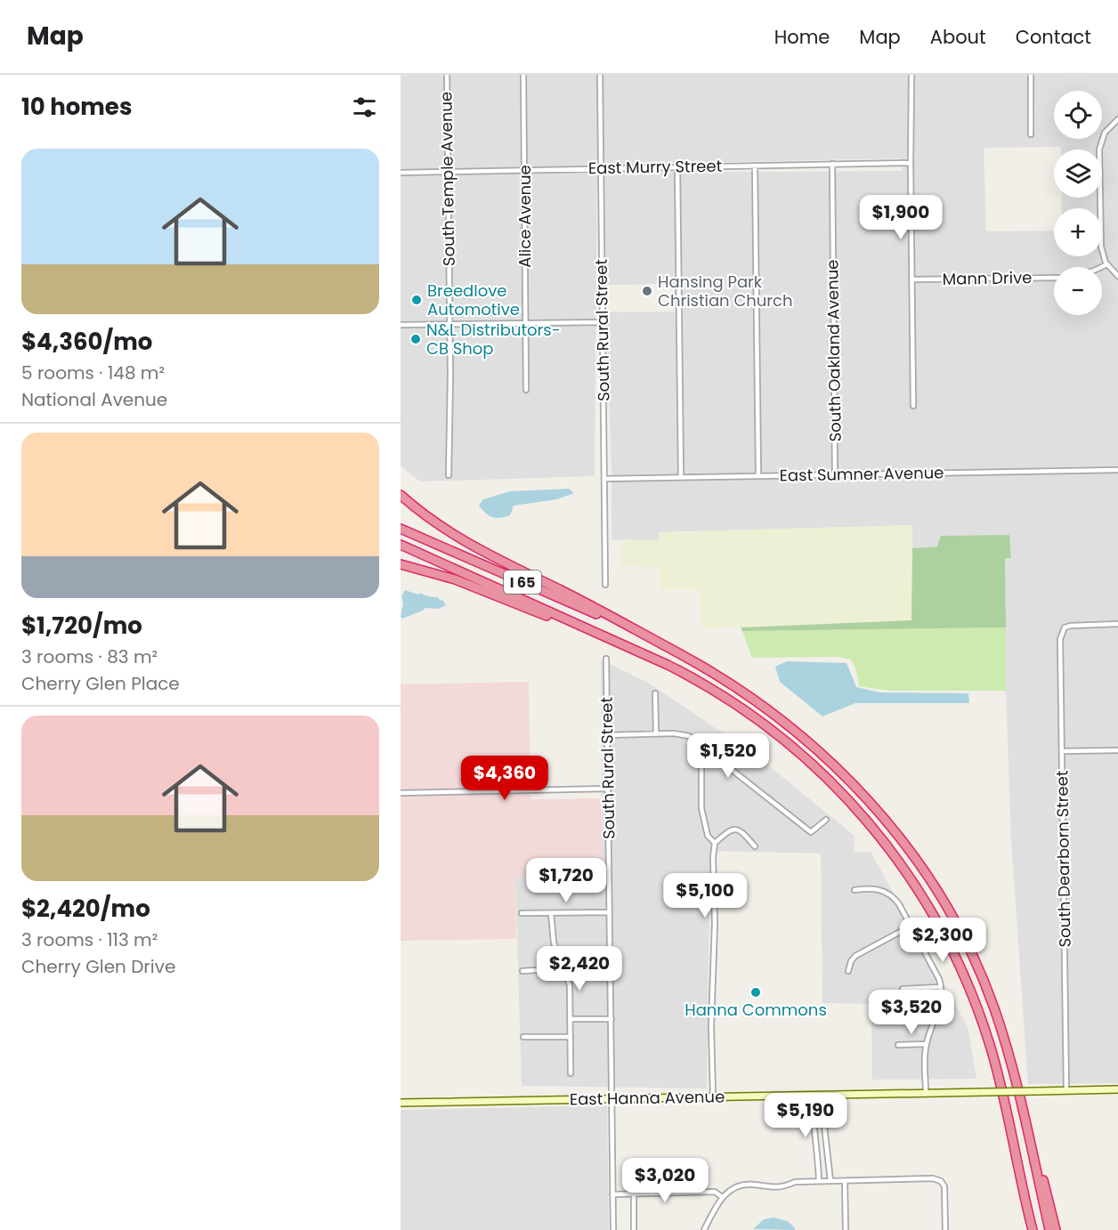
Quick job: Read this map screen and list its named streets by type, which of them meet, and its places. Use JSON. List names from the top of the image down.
{
  "streets": {
    "highway": ["I 65"],
    "main road": ["East Hanna Avenue"],
    "street": [
      "East Murry Street",
      "South Temple Avenue",
      "Alice Avenue",
      "Mann Drive",
      "South Rural Street",
      "South Oakland Avenue",
      "East Sumner Avenue",
      "South Dearborn Street"
    ]
  },
  "crossings": [
    ["East Murry Street", "South Temple Avenue"],
    ["East Murry Street", "Alice Avenue"],
    ["East Murry Street", "South Rural Street"],
    ["East Murry Street", "South Oakland Avenue"],
    ["South Rural Street", "East Sumner Avenue"],
    ["South Rural Street", "East Hanna Avenue"],
    ["South Oakland Avenue", "East Sumner Avenue"],
    ["South Dearborn Street", "East Hanna Avenue"]
  ],
  "places": [
    "Hansing Park Christian Church",
    "Breedlove Automotive",
    "N&L Distributors- CB Shop",
    "Hanna Commons"
  ],
  "page": {
    "header": "Map",
    "nav": [
      "Home",
      "Map",
      "About",
      "Contact"
    ],
    "heading": "10 homes",
    "map_buttons": ["+", "−"],
    "list": [
      {
        "name": "$4,360/mo",
        "note": "5 rooms · 148 m² · National Avenue"
      },
      {
        "name": "$1,720/mo",
        "note": "3 rooms · 83 m² · Cherry Glen Place"
      },
      {
        "name": "$2,420/mo",
        "note": "3 rooms · 113 m² · Cherry Glen Drive"
      }
    ],
    "price": [
      "$1,900",
      "$1,520",
      "$4,360",
      "$1,720",
      "$5,100",
      "$2,300",
      "$2,420",
      "$3,520",
      "$5,190",
      "$3,020"
    ]
  }
}
